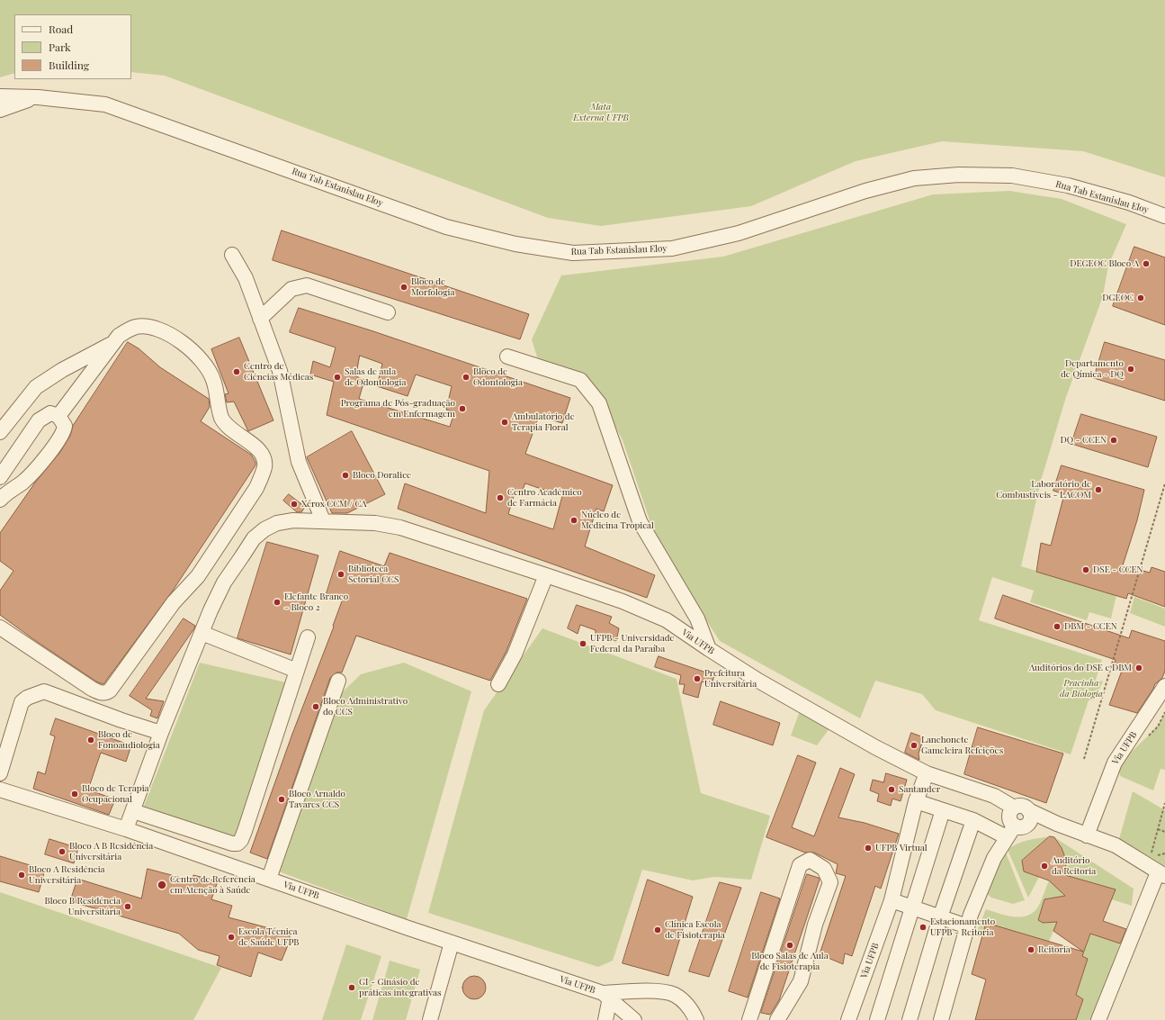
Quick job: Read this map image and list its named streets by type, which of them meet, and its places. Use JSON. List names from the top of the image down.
{
  "streets": {
    "street": ["Rua Tab Estanislau Eloy", "Via UFPB"]
  },
  "parks": ["Mata Externa UFPB", "Pracinha da Biologia"],
  "places": [
    "DEGEOC Bloco A",
    "Bloco de Morfologia",
    "DGEOC",
    "Departamento de Qímica - DQ",
    "Centro de Ciências Médicas",
    "Salas de aula de Odontologia",
    "Bloco de Odontologia",
    "Programa de Pós-graduação em Enfermagem",
    "Ambulatório de Terapia Floral",
    "DQ - CCEN",
    "Bloco Doralice",
    "Laboratório de Combustíveis - LACOM",
    "Centro Acadêmico de Farmácia",
    "Xérox CCM / CA",
    "Núcleo de Medicina Tropical",
    "DSE - CCEN",
    "Biblioteca Setorial CCS",
    "Elefante Branco - Bloco 2",
    "DBM - CCEN",
    "UFPB - Universidade Federal da Paraíba",
    "Auditórios do DSE e DBM",
    "Prefeitura Universitária",
    "Bloco Administrativo do CCS",
    "Bloco de Fonoaudiologia",
    "Lanchonete Gameleira Refeições",
    "Santander",
    "Bloco de Terapia Ocupacional",
    "Bloco Arnaldo Tavares CCS",
    "UFPB Virtual",
    "Bloco A B Residência Universitária",
    "Auditório da Reitoria",
    "Bloco A Residência Universitária",
    "Centro de Referência em Atenção à Saúde",
    "Bloco B Residência Universitária",
    "Estacionamento UFPB - Reitoria",
    "Clínica Escola de Fisioterapia",
    "Escola Técnica de Saúde UFPB",
    "Bloco Salas de Aula de Fisioterapia",
    "Reitoria",
    "GI - Ginásio de práticas integrativas"
  ],
  "legend": ["Road", "Park", "Building"]
}
